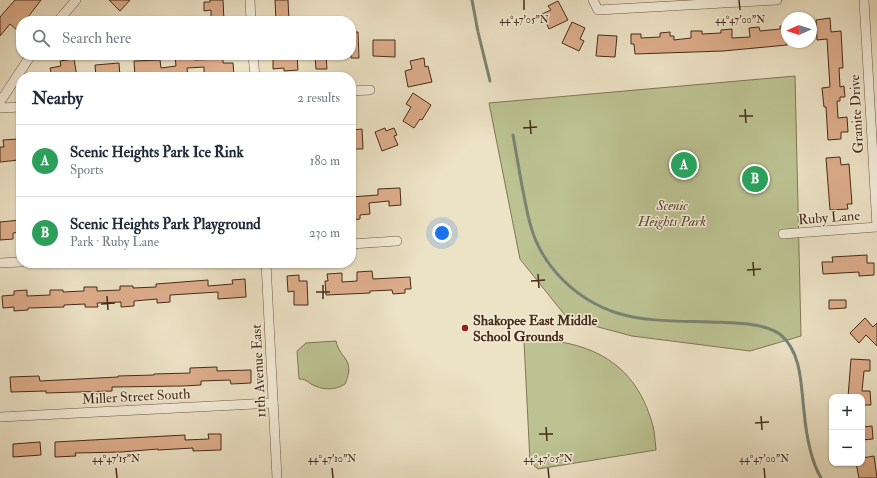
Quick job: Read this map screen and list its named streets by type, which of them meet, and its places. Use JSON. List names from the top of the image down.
{
  "streets": {
    "street": [
      "Granite Drive",
      "Ruby Lane",
      "11th Avenue East",
      "Miller Street South"
    ]
  },
  "crossings": [
    ["Granite Drive", "Ruby Lane"],
    ["11th Avenue East", "Miller Street South"]
  ],
  "parks": ["Scenic Heights Park"],
  "places": ["Shakopee East Middle School Grounds"],
  "north": "left",
  "page": {
    "search": "Search here",
    "heading": ["Nearby", "2 results"],
    "list": [
      {
        "mark": "A",
        "name": "Scenic Heights Park Ice Rink",
        "note": "Sports",
        "value": "180 m"
      },
      {
        "mark": "B",
        "name": "Scenic Heights Park Playground",
        "note": "Park · Ruby Lane",
        "value": "230 m"
      }
    ],
    "pins": ["A", "B"],
    "map_buttons": ["+", "−"]
  },
  "coordinates": [
    "44°47'05\"N",
    "44°47'00\"N",
    "44°47'15\"N",
    "44°47'10\"N"
  ]
}
